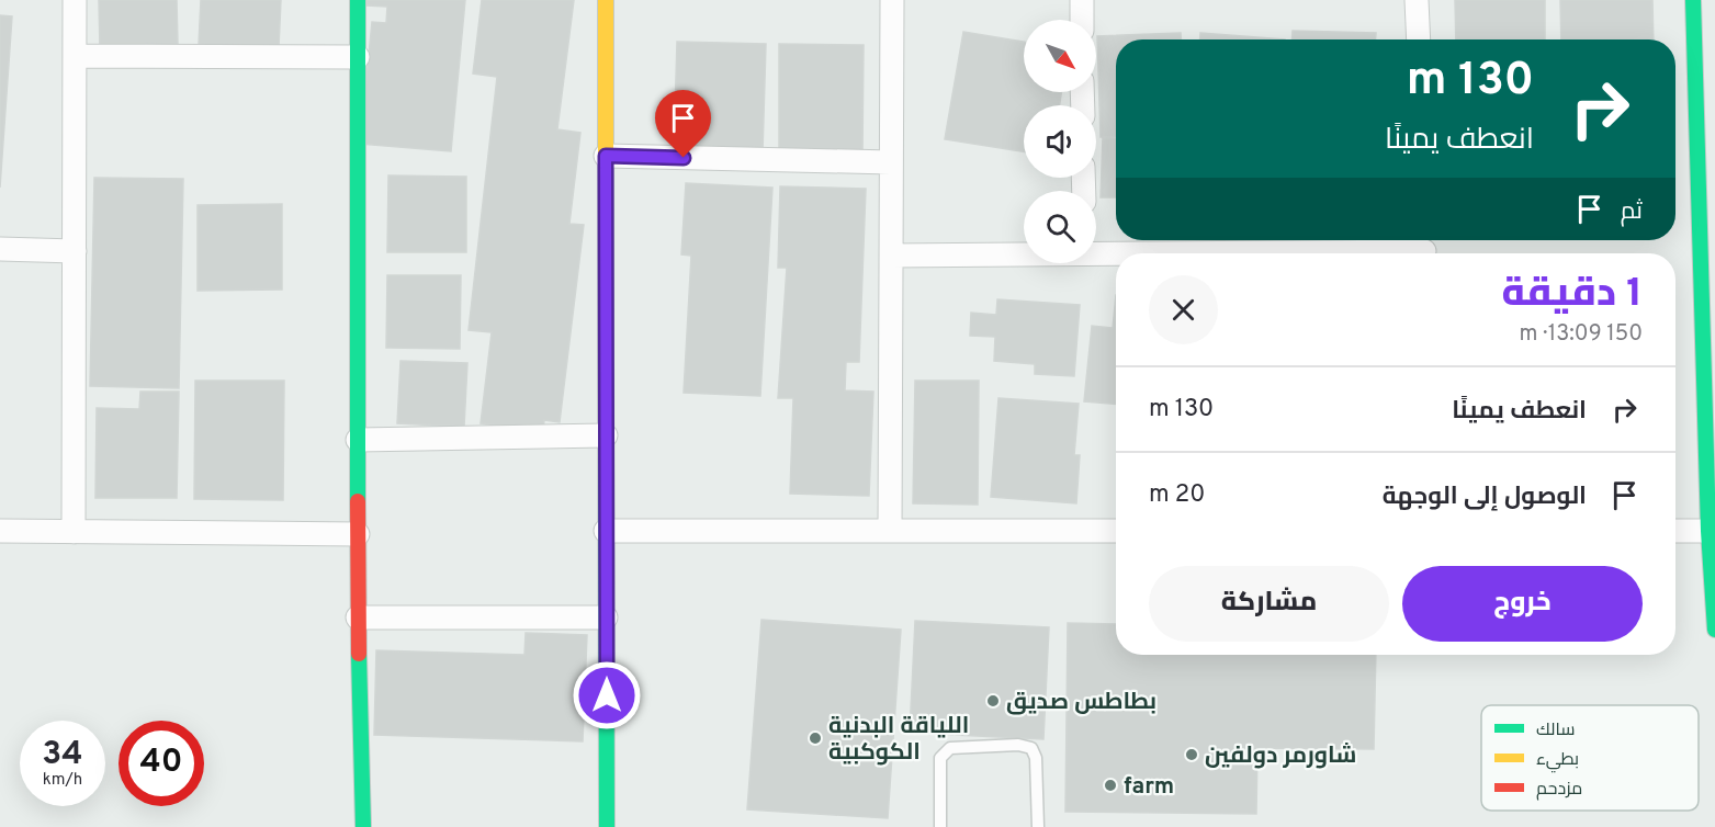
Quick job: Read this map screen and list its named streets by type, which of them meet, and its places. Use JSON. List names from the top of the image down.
{
  "places": [
    "بطاطس صديق",
    "اللياقة البدنية الكوكبية",
    "شاورمر دولفين",
    "farm"
  ],
  "legend": ["سالك", "بطيء", "مزدحم"],
  "north": "bottom right",
  "page": {
    "turn": ["130 m", "انعطف يمينًا"],
    "then": "ثم",
    "heading": ["1 دقيقة", "150 m · 13:09"],
    "list": [
      {
        "name": "انعطف يمينًا",
        "value": "130 m"
      },
      {
        "name": "الوصول إلى الوجهة",
        "value": "20 m"
      }
    ],
    "buttons": ["خروج", "مشاركة"],
    "speed": "34 km/h",
    "limit": "40"
  }
}
